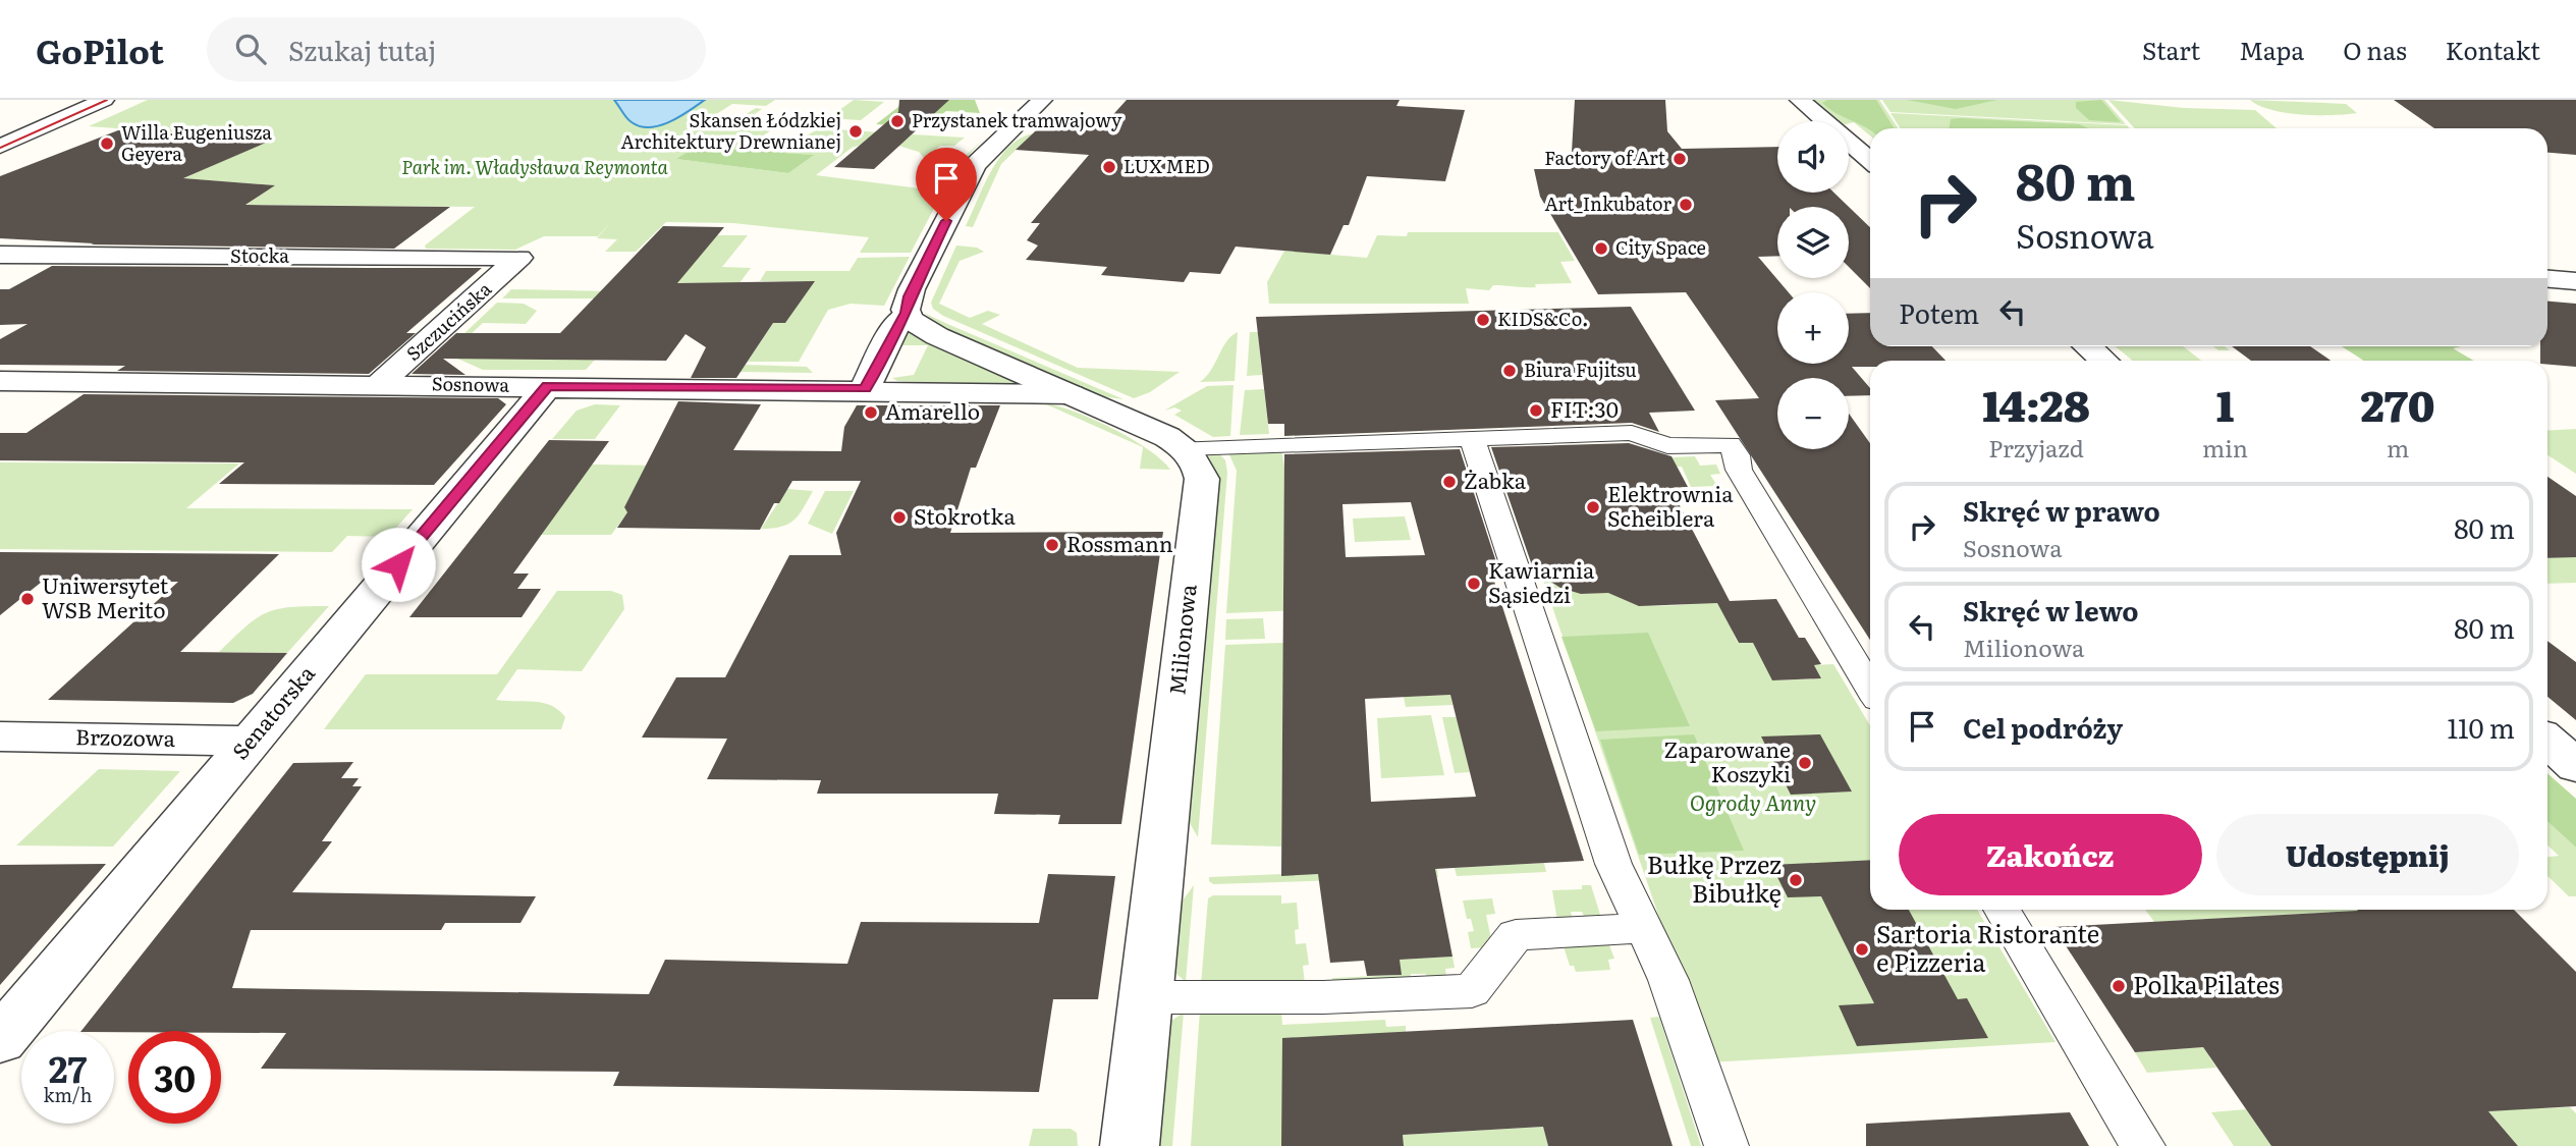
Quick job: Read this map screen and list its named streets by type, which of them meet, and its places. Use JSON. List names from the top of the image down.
{
  "streets": {
    "street": [
      "Stocka",
      "Szczucińska",
      "Sosnowa",
      "Milionowa",
      "Senatorska",
      "Brzozowa"
    ]
  },
  "crossings": [
    ["Stocka", "Szczucińska"],
    ["Szczucińska", "Sosnowa"],
    ["Sosnowa", "Milionowa"],
    ["Sosnowa", "Senatorska"],
    ["Senatorska", "Brzozowa"]
  ],
  "parks": ["Park im. Władysława Reymonta", "Ogrody Anny"],
  "places": [
    "Przystanek tramwajowy",
    "Skansen Łódzkiej Architektury Drewnianej",
    "Willa Eugeniusza Geyera",
    "Factory of Art",
    "LUX MED",
    "Art_Inkubator",
    "City Space",
    "KIDS&Co.",
    "Biura Fujitsu",
    "FIT:30",
    "Amarello",
    "Żabka",
    "Elektrownia Scheiblera",
    "Stokrotka",
    "Rossmann",
    "Kawiarnia Sąsiedzi",
    "Uniwersytet WSB Merito",
    "Zaparowane Koszyki",
    "Bułkę Przez Bibułkę",
    "Sartoria Ristorante e Pizzeria",
    "Polka Pilates"
  ],
  "page": {
    "header": "GoPilot",
    "search": "Szukaj tutaj",
    "nav": [
      "Start",
      "Mapa",
      "O nas",
      "Kontakt"
    ],
    "map_buttons": ["+", "−"],
    "turn": ["80 m", "Sosnowa"],
    "then": "Potem",
    "eta": [
      "14:28",
      "Przyjazd",
      "1",
      "min",
      "270",
      "m"
    ],
    "list": [
      {
        "name": "Skręć w prawo",
        "note": "Sosnowa",
        "value": "80 m"
      },
      {
        "name": "Skręć w lewo",
        "note": "Milionowa",
        "value": "80 m"
      },
      {
        "name": "Cel podróży",
        "value": "110 m"
      }
    ],
    "buttons": ["Zakończ", "Udostępnij"],
    "speed": "27 km/h",
    "limit": "30"
  }
}
